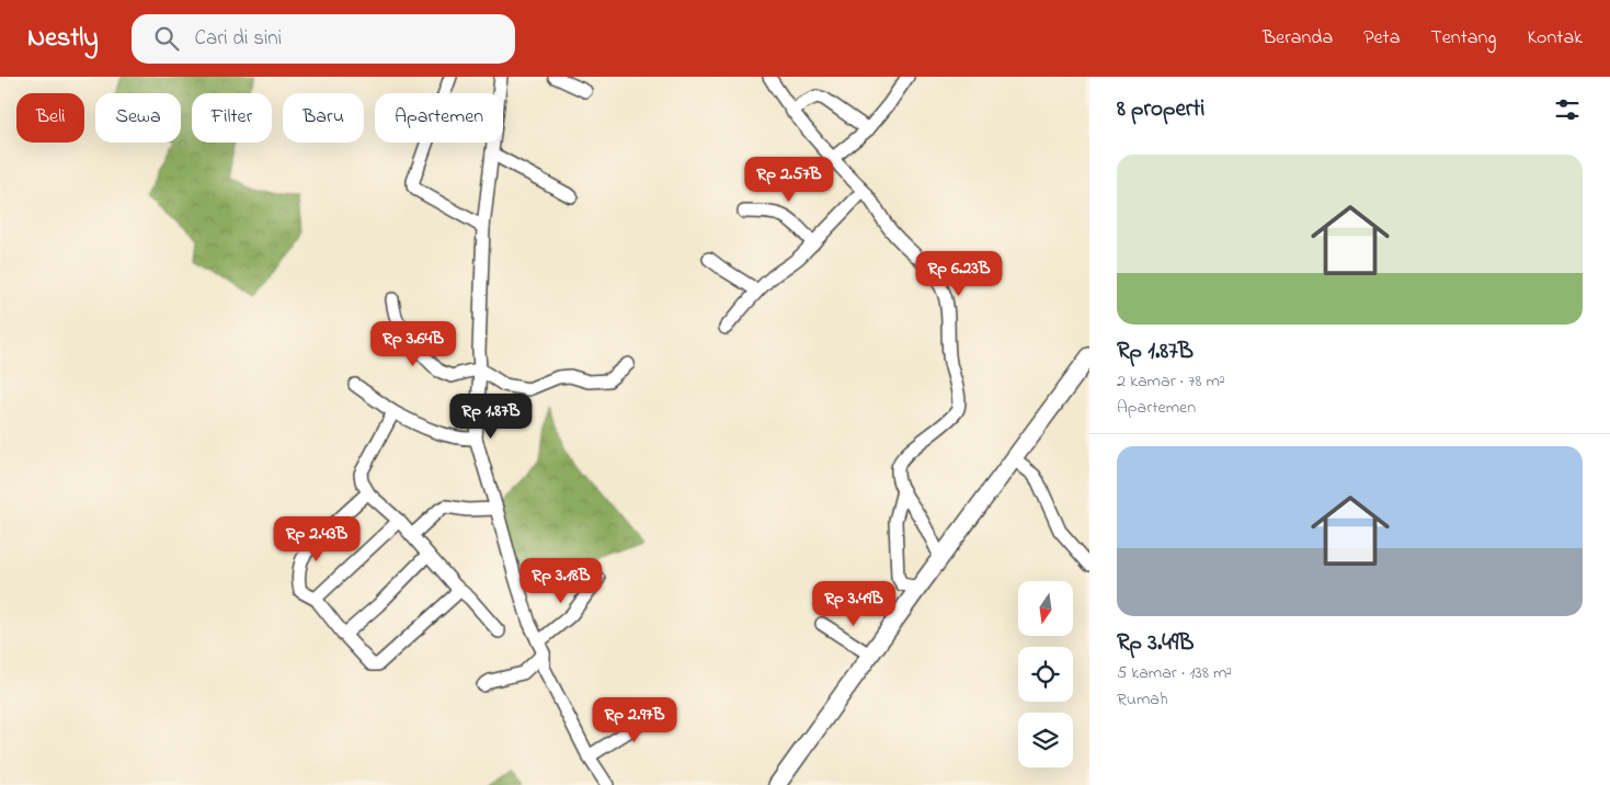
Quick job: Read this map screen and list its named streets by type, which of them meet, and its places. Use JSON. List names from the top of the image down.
{
  "north": "bottom",
  "page": {
    "header": "Nestly",
    "search": "Cari di sini",
    "nav": [
      "Beranda",
      "Peta",
      "Tentang",
      "Kontak"
    ],
    "heading": "8 properti",
    "chip": [
      "Beli",
      "Sewa",
      "Filter",
      "Baru",
      "Apartemen"
    ],
    "list": [
      {
        "name": "Rp 1.87B",
        "note": "2 kamar · 78 m² · Apartemen"
      },
      {
        "name": "Rp 3.49B",
        "note": "5 kamar · 138 m² · Rumah"
      }
    ],
    "price": [
      "Rp 2.57B",
      "Rp 6.23B",
      "Rp 3.64B",
      "Rp 1.87B",
      "Rp 2.43B",
      "Rp 3.18B",
      "Rp 3.49B",
      "Rp 2.97B"
    ]
  }
}
